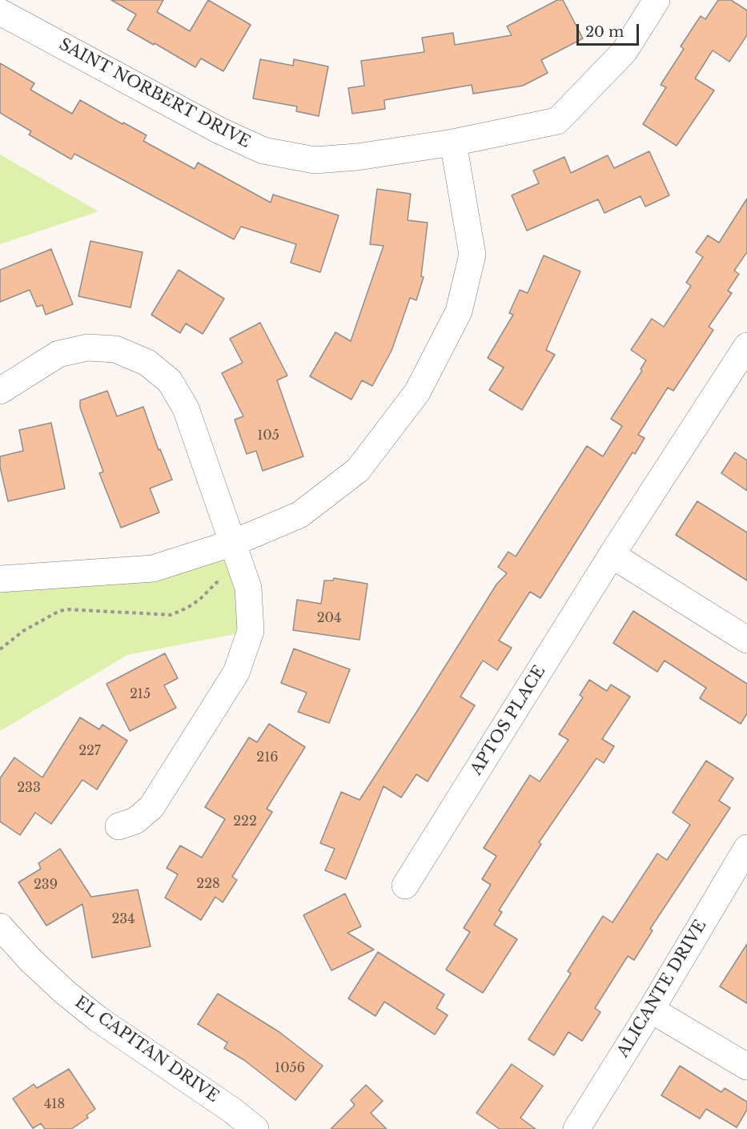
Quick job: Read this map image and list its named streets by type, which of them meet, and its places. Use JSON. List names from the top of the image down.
{
  "streets": {
    "street": [
      "SAINT NORBERT DRIVE",
      "APTOS PLACE",
      "ALICANTE DRIVE",
      "EL CAPITAN DRIVE"
    ]
  },
  "house_numbers": [
    "105",
    "204",
    "215",
    "227",
    "216",
    "233",
    "222",
    "228",
    "239",
    "234",
    "1056",
    "418"
  ],
  "scale_bar": "20 m"
}
